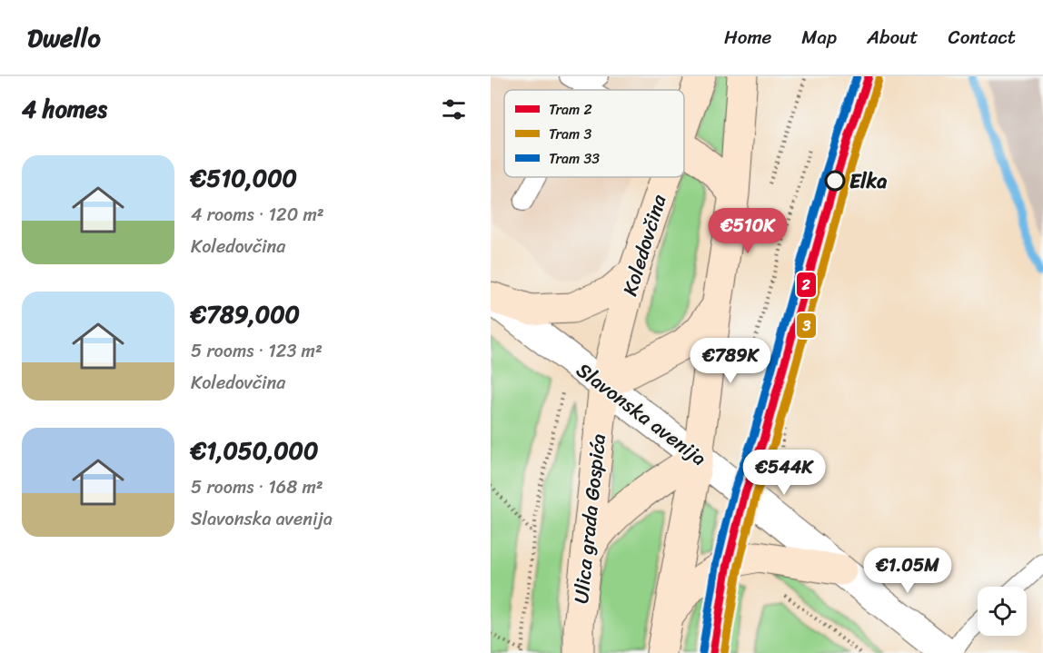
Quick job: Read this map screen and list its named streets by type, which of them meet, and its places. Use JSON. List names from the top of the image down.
{
  "streets": {
    "street": ["Koledovčina", "Slavonska avenija", "Ulica grada Gospića"]
  },
  "crossings": [
    ["Koledovčina", "Slavonska avenija"],
    ["Koledovčina", "Ulica grada Gospića"],
    ["Slavonska avenija", "Ulica grada Gospića"]
  ],
  "places": ["Elka"],
  "lines": ["tram line 2", "tram line 33", "tram line 3"],
  "legend": ["Tram 2", "Tram 3", "Tram 33"],
  "page": {
    "header": "Dwello",
    "nav": [
      "Home",
      "Map",
      "About",
      "Contact"
    ],
    "heading": "4 homes",
    "list": [
      {
        "name": "€510,000",
        "note": "4 rooms · 120 m² · Koledovčina"
      },
      {
        "name": "€789,000",
        "note": "5 rooms · 123 m² · Koledovčina"
      },
      {
        "name": "€1,050,000",
        "note": "5 rooms · 168 m² · Slavonska avenija"
      }
    ],
    "price": [
      "€510K",
      "€789K",
      "€544K",
      "€1.05M"
    ]
  }
}
